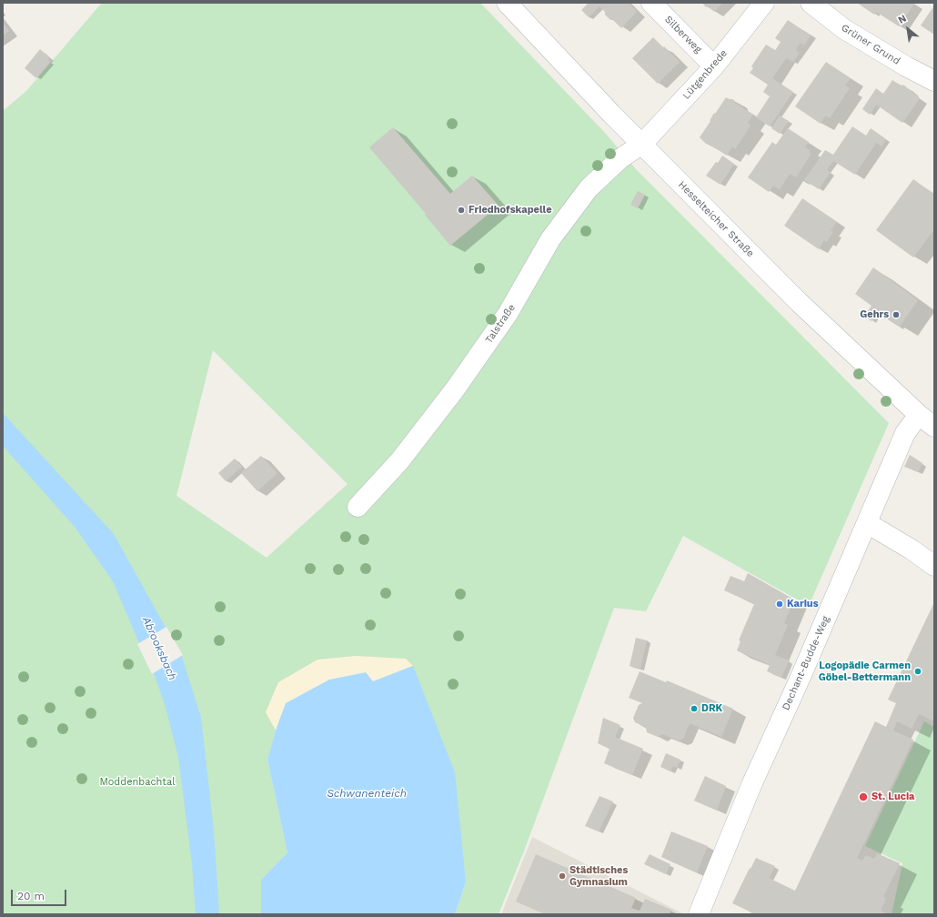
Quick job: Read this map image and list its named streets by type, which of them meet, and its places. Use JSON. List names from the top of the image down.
{
  "streets": {
    "street": [
      "Silberweg",
      "Grüner Grund",
      "Lütgenbrede",
      "Hesselteicher Straße",
      "Talstraße",
      "Dechant-Budde-Weg"
    ]
  },
  "crossings": [
    ["Silberweg", "Lütgenbrede"],
    ["Lütgenbrede", "Hesselteicher Straße"],
    ["Lütgenbrede", "Talstraße"],
    ["Hesselteicher Straße", "Talstraße"],
    ["Hesselteicher Straße", "Dechant-Budde-Weg"]
  ],
  "water": ["Abrooksbach", "Schwanenteich"],
  "parks": ["Moddenbachtal"],
  "places": [
    "Friedhofskapelle",
    "Gehrs",
    "Karius",
    "Logopädie Carmen Göbel-Bettermann",
    "DRK",
    "St. Lucia",
    "Städtisches Gymnasium"
  ],
  "scale_bar": "20 m",
  "north": "top left"
}
